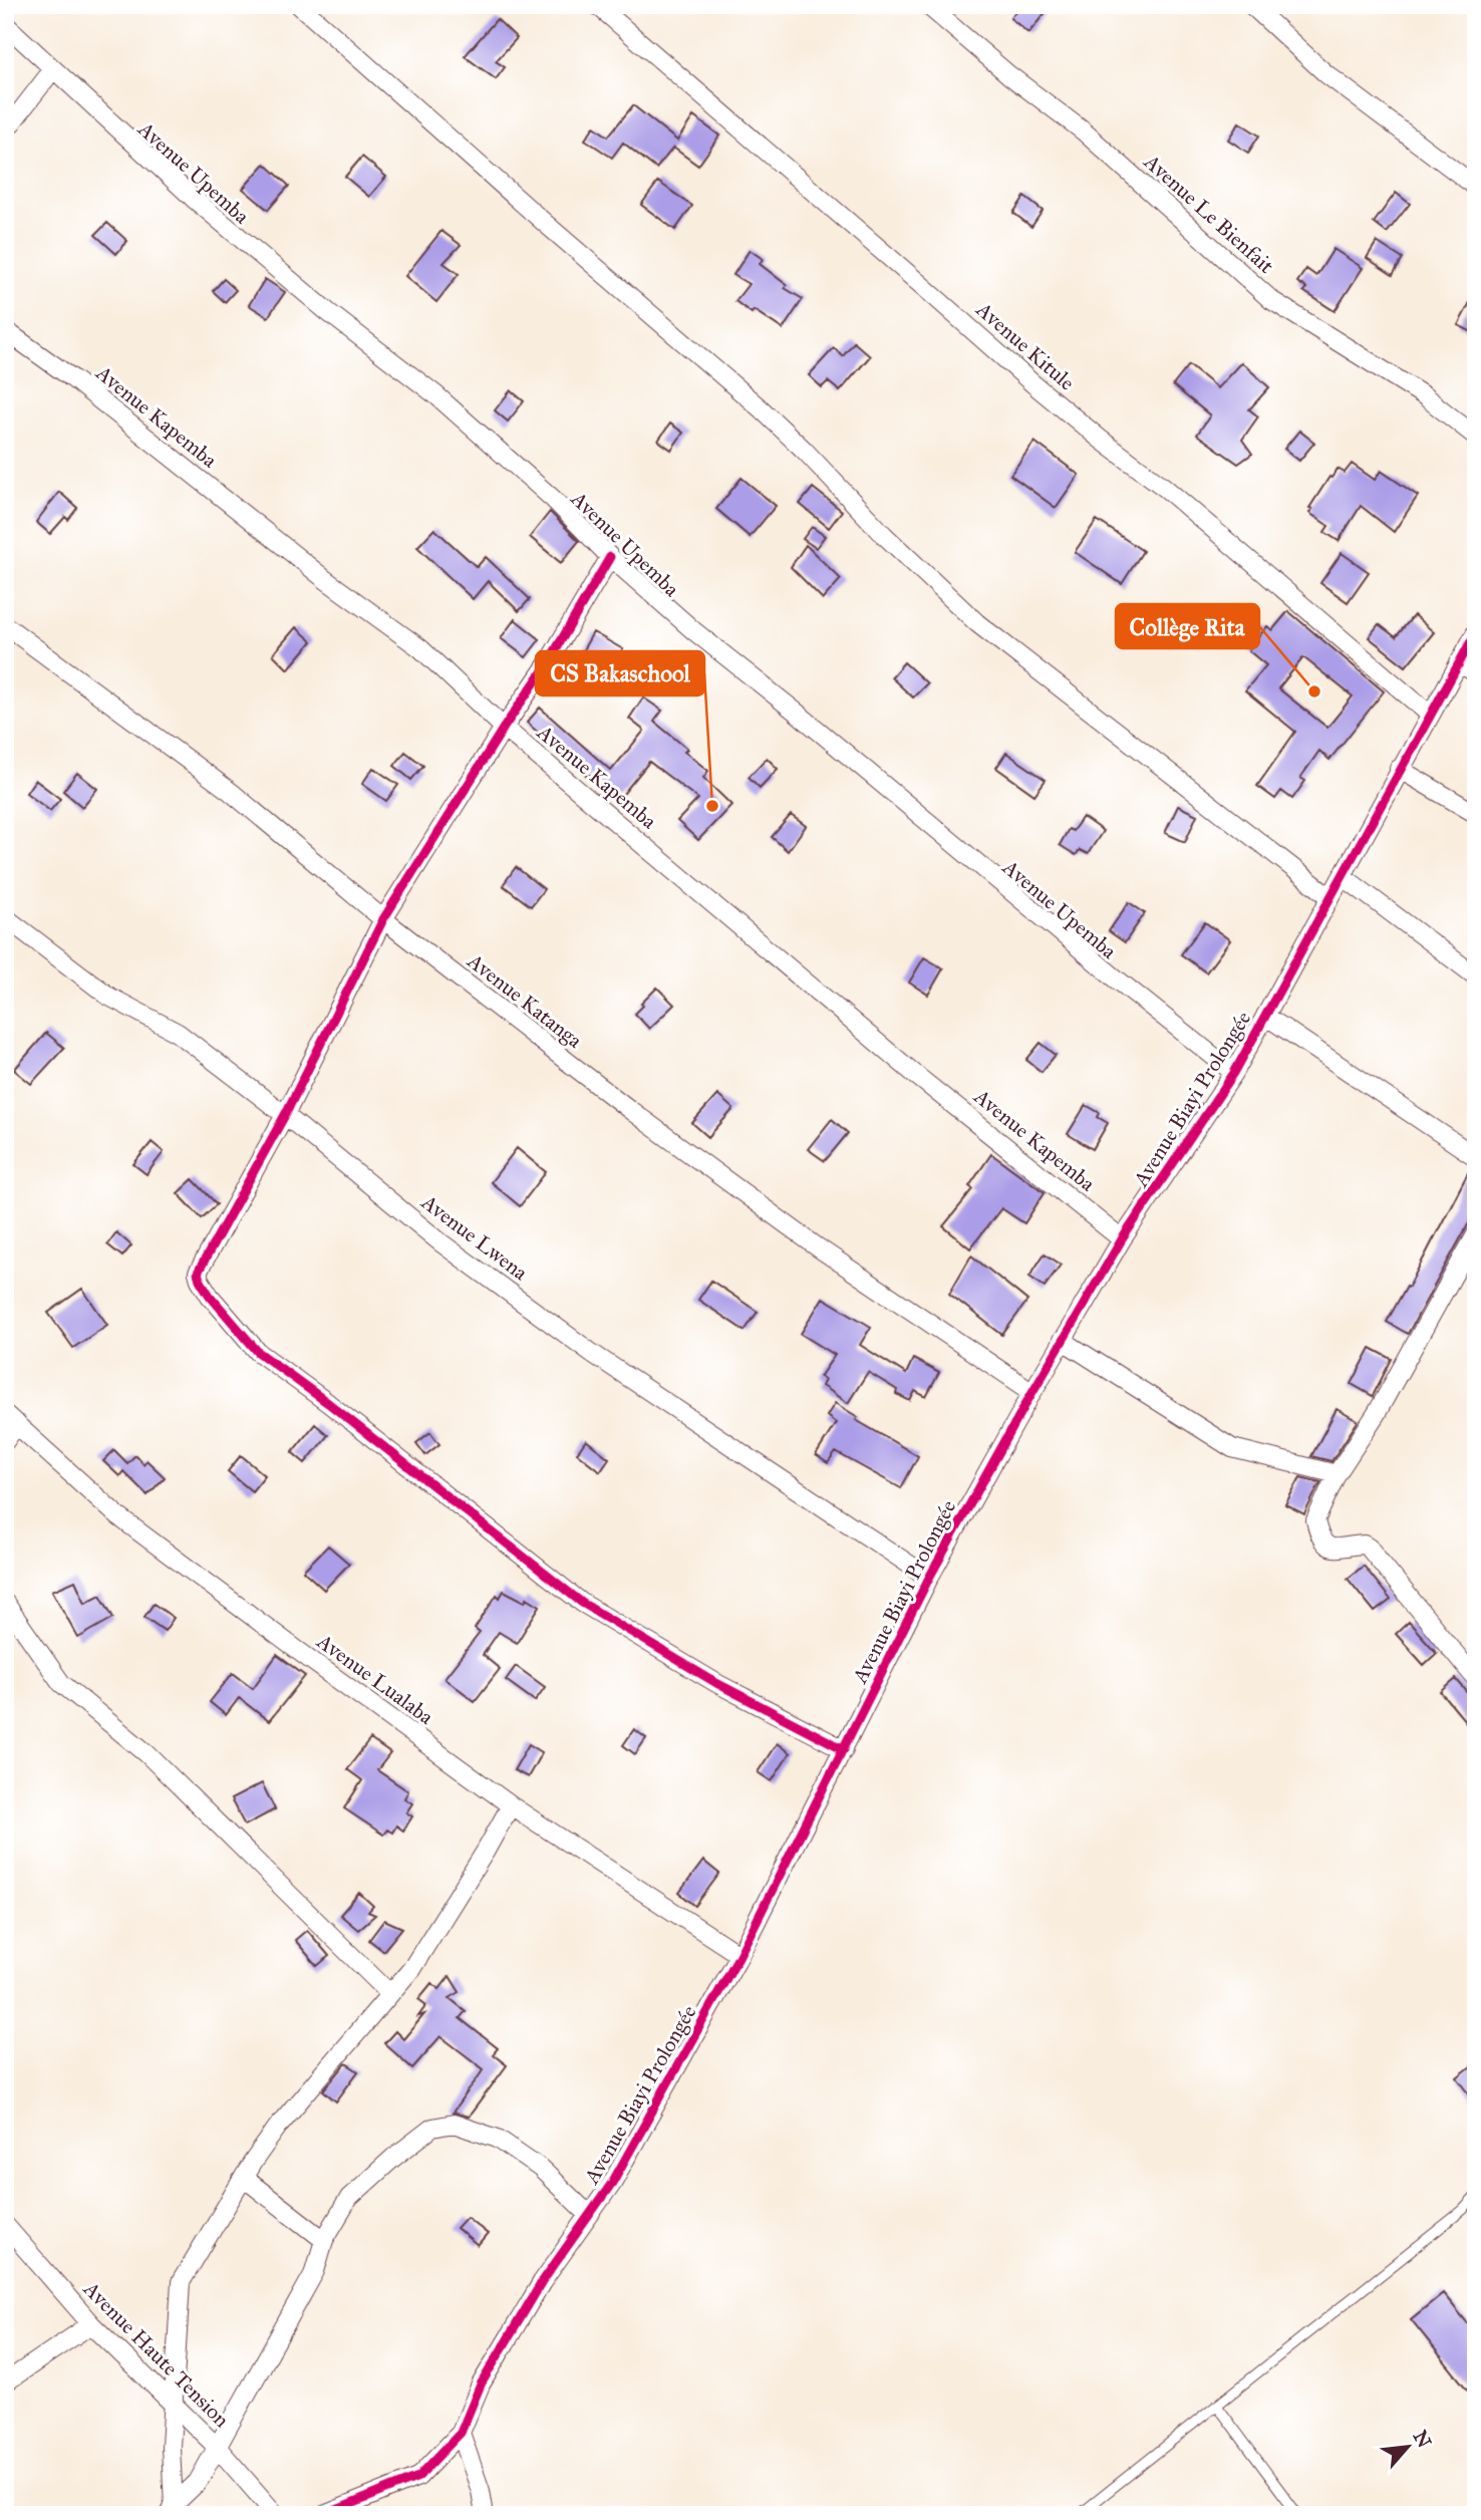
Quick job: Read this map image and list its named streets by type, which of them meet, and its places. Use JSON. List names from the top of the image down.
{
  "streets": {
    "street": [
      "Avenue Upemba",
      "Avenue Le Bienfait",
      "Avenue Kitule",
      "Avenue Kapemba",
      "Avenue Katanga",
      "Avenue Biayi Prolongée",
      "Avenue Lwena",
      "Avenue Lualaba",
      "Avenue Haute Tension"
    ]
  },
  "crossings": [
    ["Avenue Upemba", "Avenue Biayi Prolongée"],
    ["Avenue Kitule", "Avenue Biayi Prolongée"],
    ["Avenue Kapemba", "Avenue Biayi Prolongée"],
    ["Avenue Katanga", "Avenue Biayi Prolongée"],
    ["Avenue Biayi Prolongée", "Avenue Lwena"],
    ["Avenue Biayi Prolongée", "Avenue Lualaba"]
  ],
  "places": ["Collège Rita", "CS Bakaschool"],
  "north": "top right"
}
